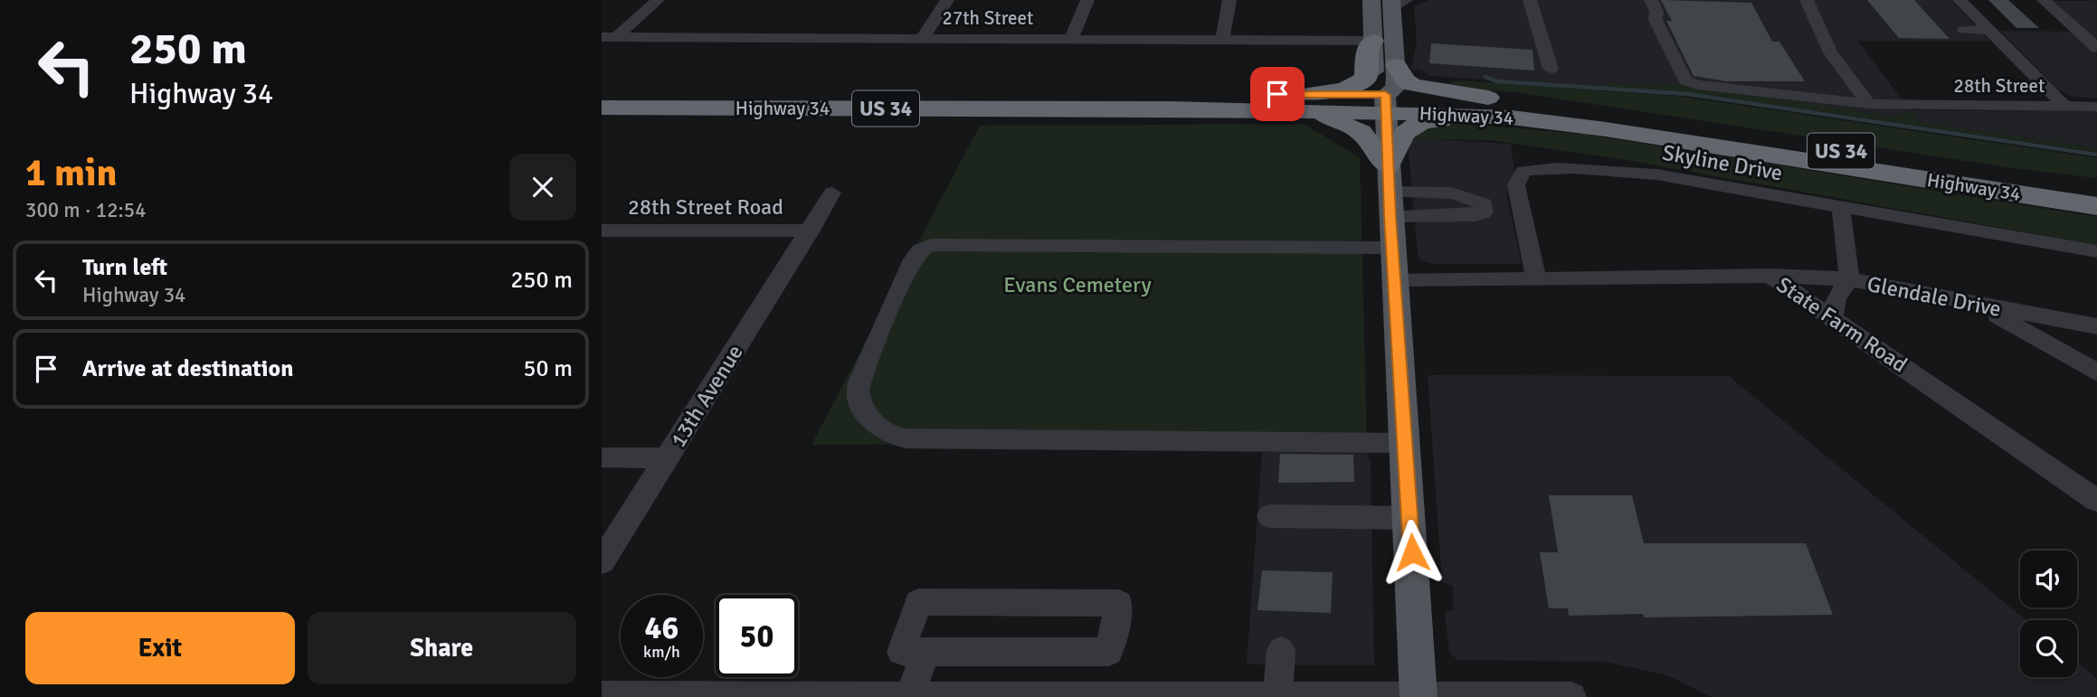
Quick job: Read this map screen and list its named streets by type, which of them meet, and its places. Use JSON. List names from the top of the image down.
{
  "streets": {
    "highway": ["Highway 34", "US 34"],
    "street": [
      "27th Street",
      "28th Street",
      "Skyline Drive",
      "28th Street Road",
      "Glendale Drive",
      "State Farm Road",
      "13th Avenue"
    ]
  },
  "crossings": [
    ["Skyline Drive", "State Farm Road"],
    ["28th Street Road", "13th Avenue"],
    ["Glendale Drive", "State Farm Road"]
  ],
  "parks": ["Evans Cemetery"],
  "page": {
    "turn": ["250 m", "Highway 34"],
    "heading": ["1 min", "300 m · 12:54"],
    "list": [
      {
        "name": "Turn left",
        "note": "Highway 34",
        "value": "250 m"
      },
      {
        "name": "Arrive at destination",
        "value": "50 m"
      }
    ],
    "speed": "46 km/h",
    "limit": "50",
    "buttons": ["Exit", "Share"]
  }
}
